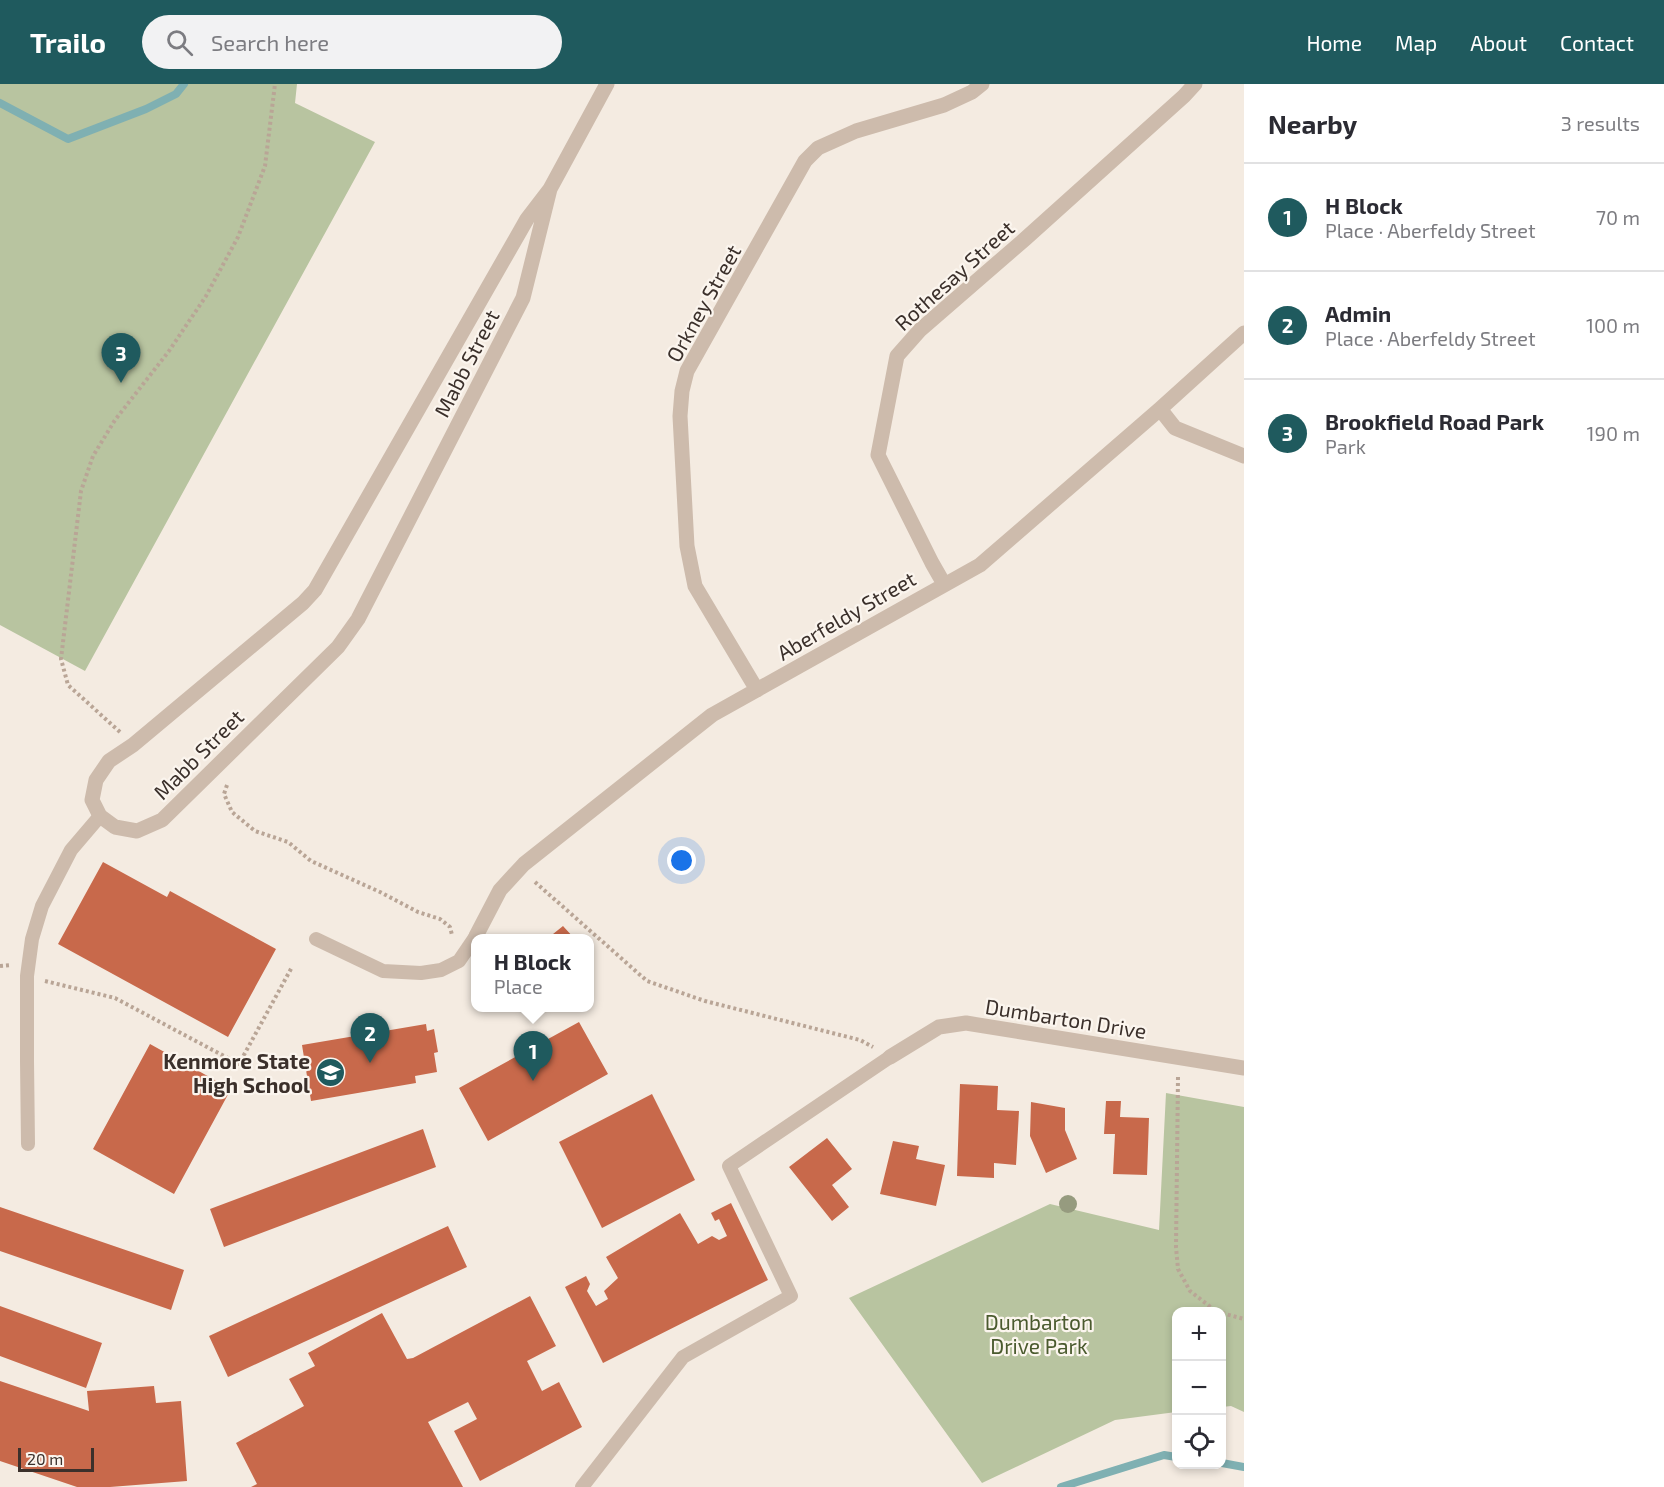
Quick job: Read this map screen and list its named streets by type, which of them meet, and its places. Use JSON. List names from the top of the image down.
{
  "streets": {
    "street": [
      "Rothesay Street",
      "Orkney Street",
      "Mabb Street",
      "Aberfeldy Street",
      "Dumbarton Drive"
    ]
  },
  "crossings": [
    ["Rothesay Street", "Aberfeldy Street"],
    ["Orkney Street", "Aberfeldy Street"]
  ],
  "parks": ["Dumbarton Drive Park"],
  "places": {
    "school or university": ["Kenmore State High School"]
  },
  "scale_bar": "20 m",
  "page": {
    "header": "Trailo",
    "search": "Search here",
    "nav": [
      "Home",
      "Map",
      "About",
      "Contact"
    ],
    "heading": ["Nearby", "3 results"],
    "list": [
      {
        "mark": "1",
        "name": "H Block",
        "note": "Place · Aberfeldy Street",
        "value": "70 m"
      },
      {
        "mark": "2",
        "name": "Admin",
        "note": "Place · Aberfeldy Street",
        "value": "100 m"
      },
      {
        "mark": "3",
        "name": "Brookfield Road Park",
        "note": "Park",
        "value": "190 m"
      }
    ],
    "pins": ["3", "2", "1"],
    "popup": ["H Block", "Place"],
    "map_buttons": ["+", "−"],
    "scale": "20 m"
  }
}
